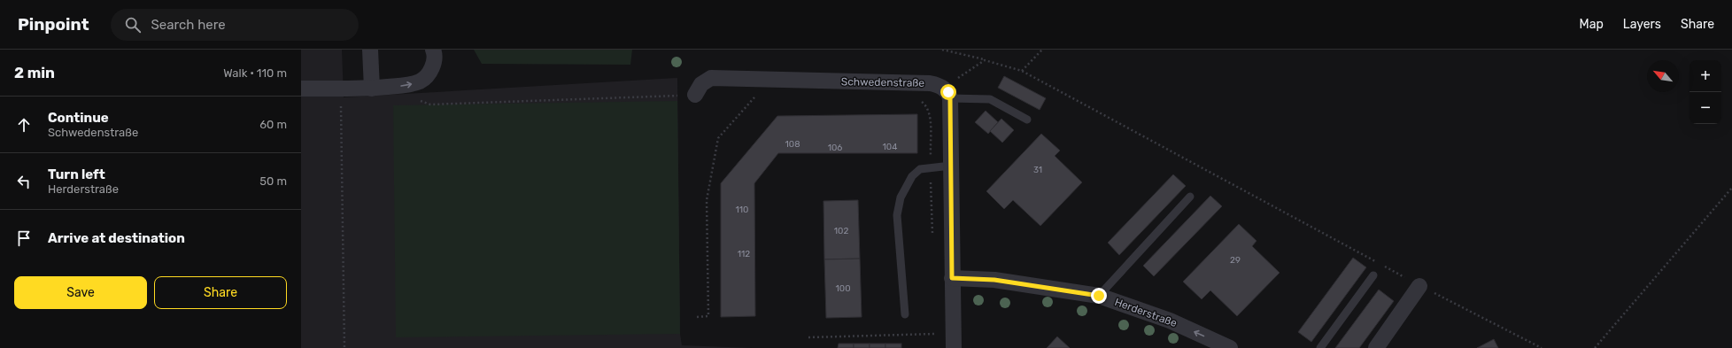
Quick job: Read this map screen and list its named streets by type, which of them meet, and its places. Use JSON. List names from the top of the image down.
{
  "streets": {
    "street": ["Schwedenstraße", "Herderstraße"]
  },
  "one_way": ["Herderstraße"],
  "house_numbers": [
    "108",
    "104",
    "106",
    "31",
    "110",
    "102",
    "112",
    "29",
    "100"
  ],
  "north": "top left",
  "page": {
    "header": "Pinpoint",
    "search": "Search here",
    "nav": ["Map", "Layers", "Share"],
    "heading": ["2 min", "Walk · 110 m"],
    "map_buttons": ["+", "−"],
    "list": [
      ["Continue", "Schwedenstraße", "60 m"],
      ["Turn left", "Herderstraße", "50 m"],
      "Arrive at destination"
    ],
    "buttons": ["Save", "Share"]
  }
}
